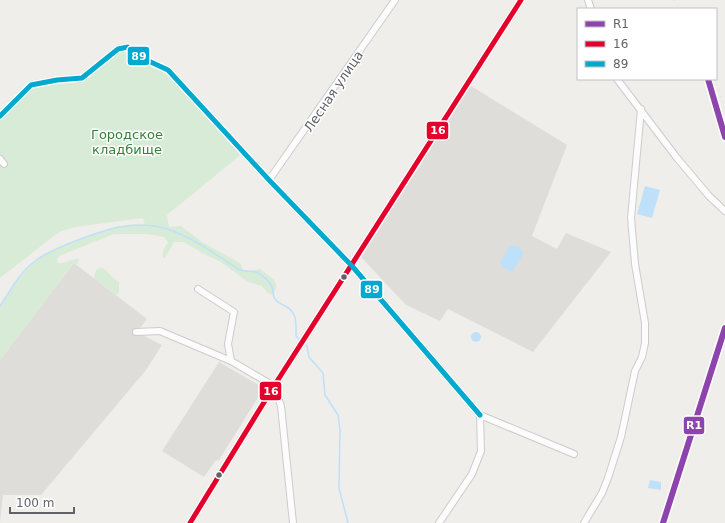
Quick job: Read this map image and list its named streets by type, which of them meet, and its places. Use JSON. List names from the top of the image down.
{
  "streets": {
    "street": ["Лесная улица"]
  },
  "parks": ["Городское кладбище"],
  "lines": ["transit line 16", "transit line 89", "transit line R1"],
  "legend": ["R1", "16", "89"],
  "scale_bar": "100 m"
}
